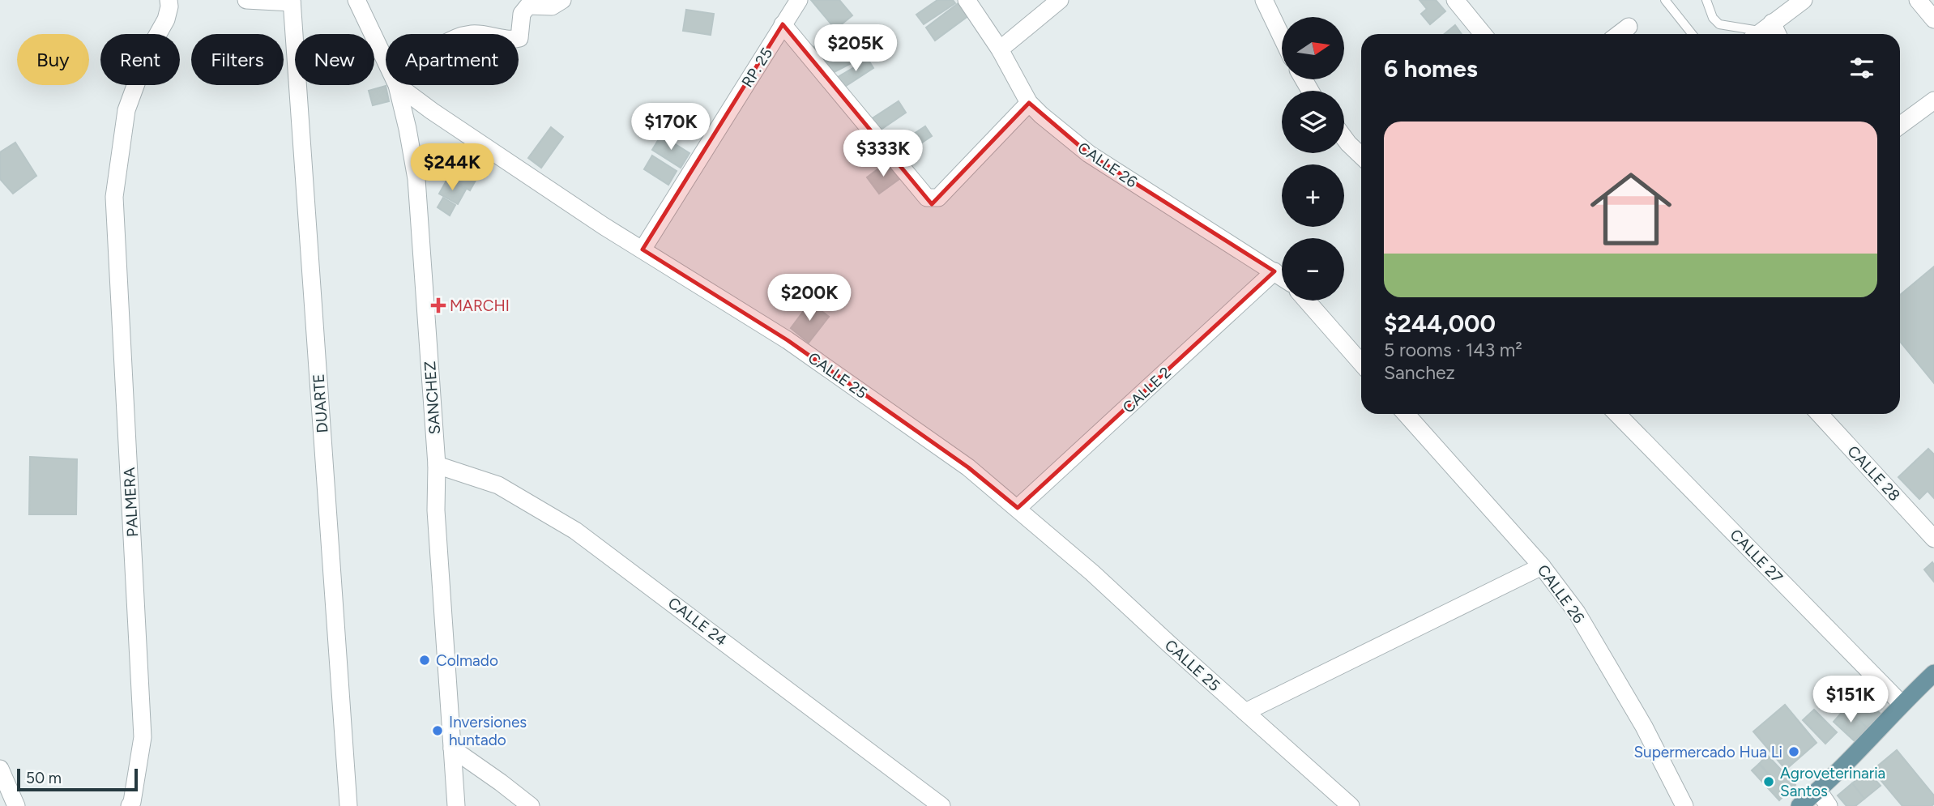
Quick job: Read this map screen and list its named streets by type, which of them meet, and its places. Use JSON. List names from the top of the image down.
{
  "streets": {
    "street": [
      "RP. 25",
      "CALLE 26",
      "CALLE 25",
      "CALLE 2",
      "SANCHEZ",
      "DUARTE",
      "CALLE 28",
      "PALMERA",
      "CALLE 27",
      "CALLE 24"
    ]
  },
  "crossings": [
    ["RP. 25", "CALLE 25"],
    ["CALLE 26", "CALLE 2"],
    ["CALLE 25", "CALLE 2"],
    ["CALLE 25", "SANCHEZ"],
    ["SANCHEZ", "CALLE 24"]
  ],
  "places": {
    "health": ["MARCHI"],
    "other": [
      "Colmado",
      "Inversiones huntado",
      "Supermercado Hua Li",
      "Agroveterinaria Santos"
    ]
  },
  "scale_bar": "50 m",
  "north": "right",
  "page": {
    "map_buttons": ["+", "−"],
    "price": [
      "$205K",
      "$170K",
      "$333K",
      "$244K",
      "$200K",
      "$151K"
    ],
    "chip": [
      "Buy",
      "Rent",
      "Filters",
      "New",
      "Apartment"
    ],
    "heading": "6 homes",
    "list": [
      {
        "name": "$244,000",
        "note": "5 rooms · 143 m² · Sanchez"
      }
    ],
    "scale": "50 m"
  }
}
